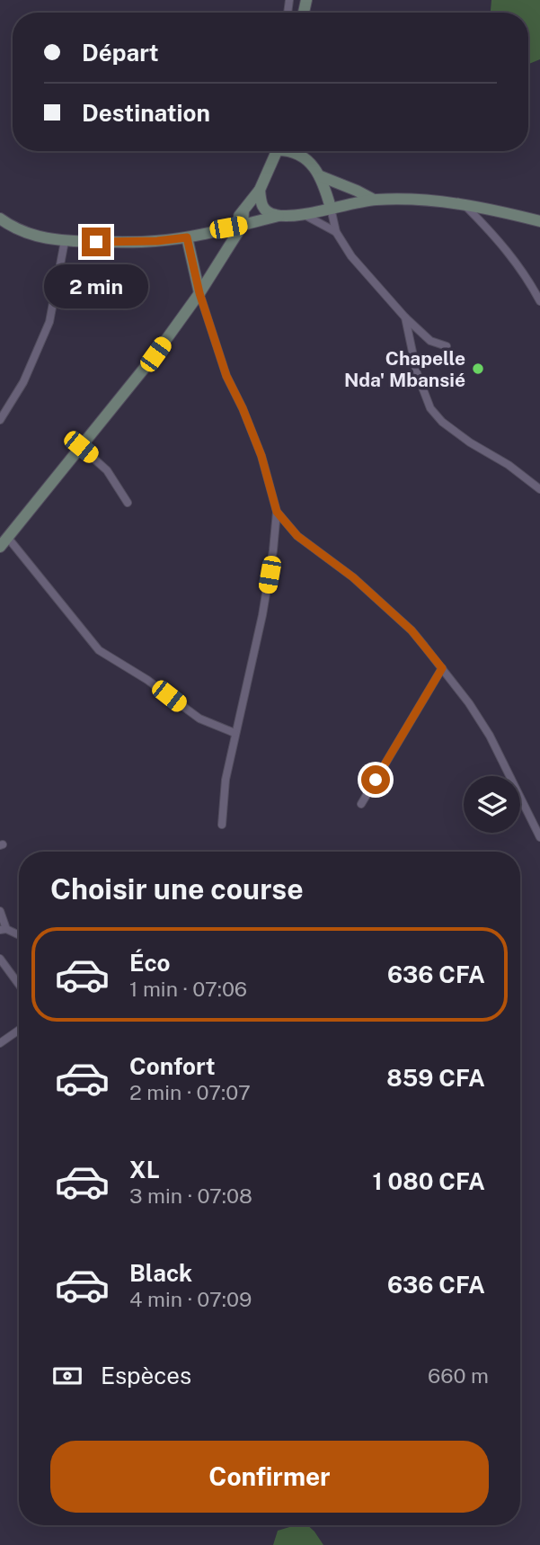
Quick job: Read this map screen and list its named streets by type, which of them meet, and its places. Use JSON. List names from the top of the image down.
{
  "places": ["Chapelle Nda' Mbansié"],
  "page": {
    "banner": ["Départ", "Destination"],
    "bubble": "2 min",
    "heading": "Choisir une course",
    "list": [
      {
        "name": "Éco",
        "note": "1 min · 07:06",
        "value": "636 CFA"
      },
      {
        "name": "Confort",
        "note": "2 min · 07:07",
        "value": "859 CFA"
      },
      {
        "name": "XL",
        "note": "3 min · 07:08",
        "value": "1 080 CFA"
      },
      {
        "name": "Black",
        "note": "4 min · 07:09",
        "value": "636 CFA"
      }
    ],
    "pay": ["Espèces", "660 m"],
    "buttons": "Confirmer"
  }
}
